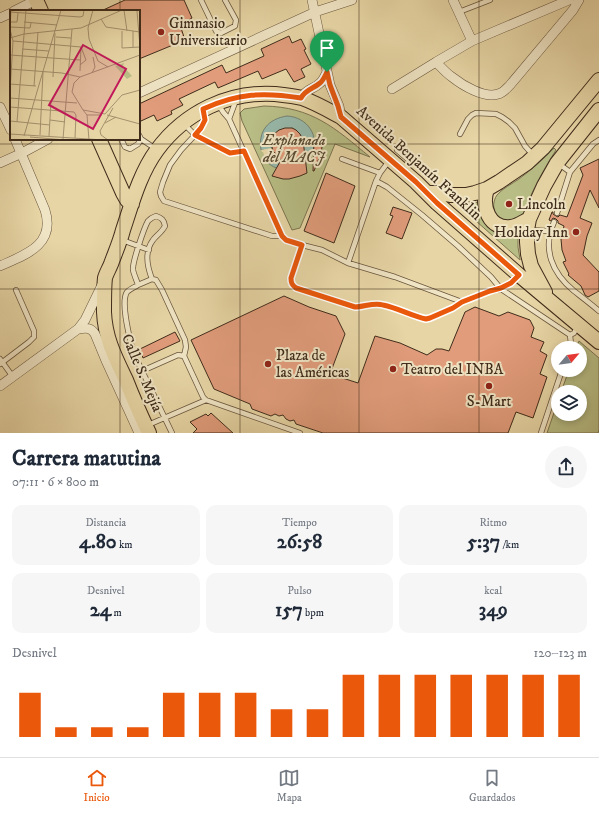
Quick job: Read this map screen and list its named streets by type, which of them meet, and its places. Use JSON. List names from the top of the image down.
{
  "streets": {
    "main road": ["Avenida Benjamín Franklin", "Calle S. Mejía"]
  },
  "crossings": [
    ["Avenida Benjamín Franklin", "Calle S. Mejía"]
  ],
  "parks": ["Explanada del MACJ"],
  "places": [
    "Gimnasio Universitario",
    "Lincoln",
    "Holiday Inn",
    "Plaza de las Américas",
    "Teatro del INBA",
    "S-Mart"
  ],
  "north": "top right",
  "page": {
    "heading": ["Carrera matutina", "07:11 · 6 × 800 m"],
    "stats": [
      ["Distancia", "4.80 km"],
      ["Tiempo", "26:58"],
      ["Ritmo", "5:37 /km"],
      ["Desnivel", "24 m"],
      ["Pulso", "157 bpm"],
      ["kcal", "349"]
    ],
    "chart": ["Desnivel", "120–123 m"],
    "tabs": ["Inicio", "Mapa", "Guardados"]
  }
}
